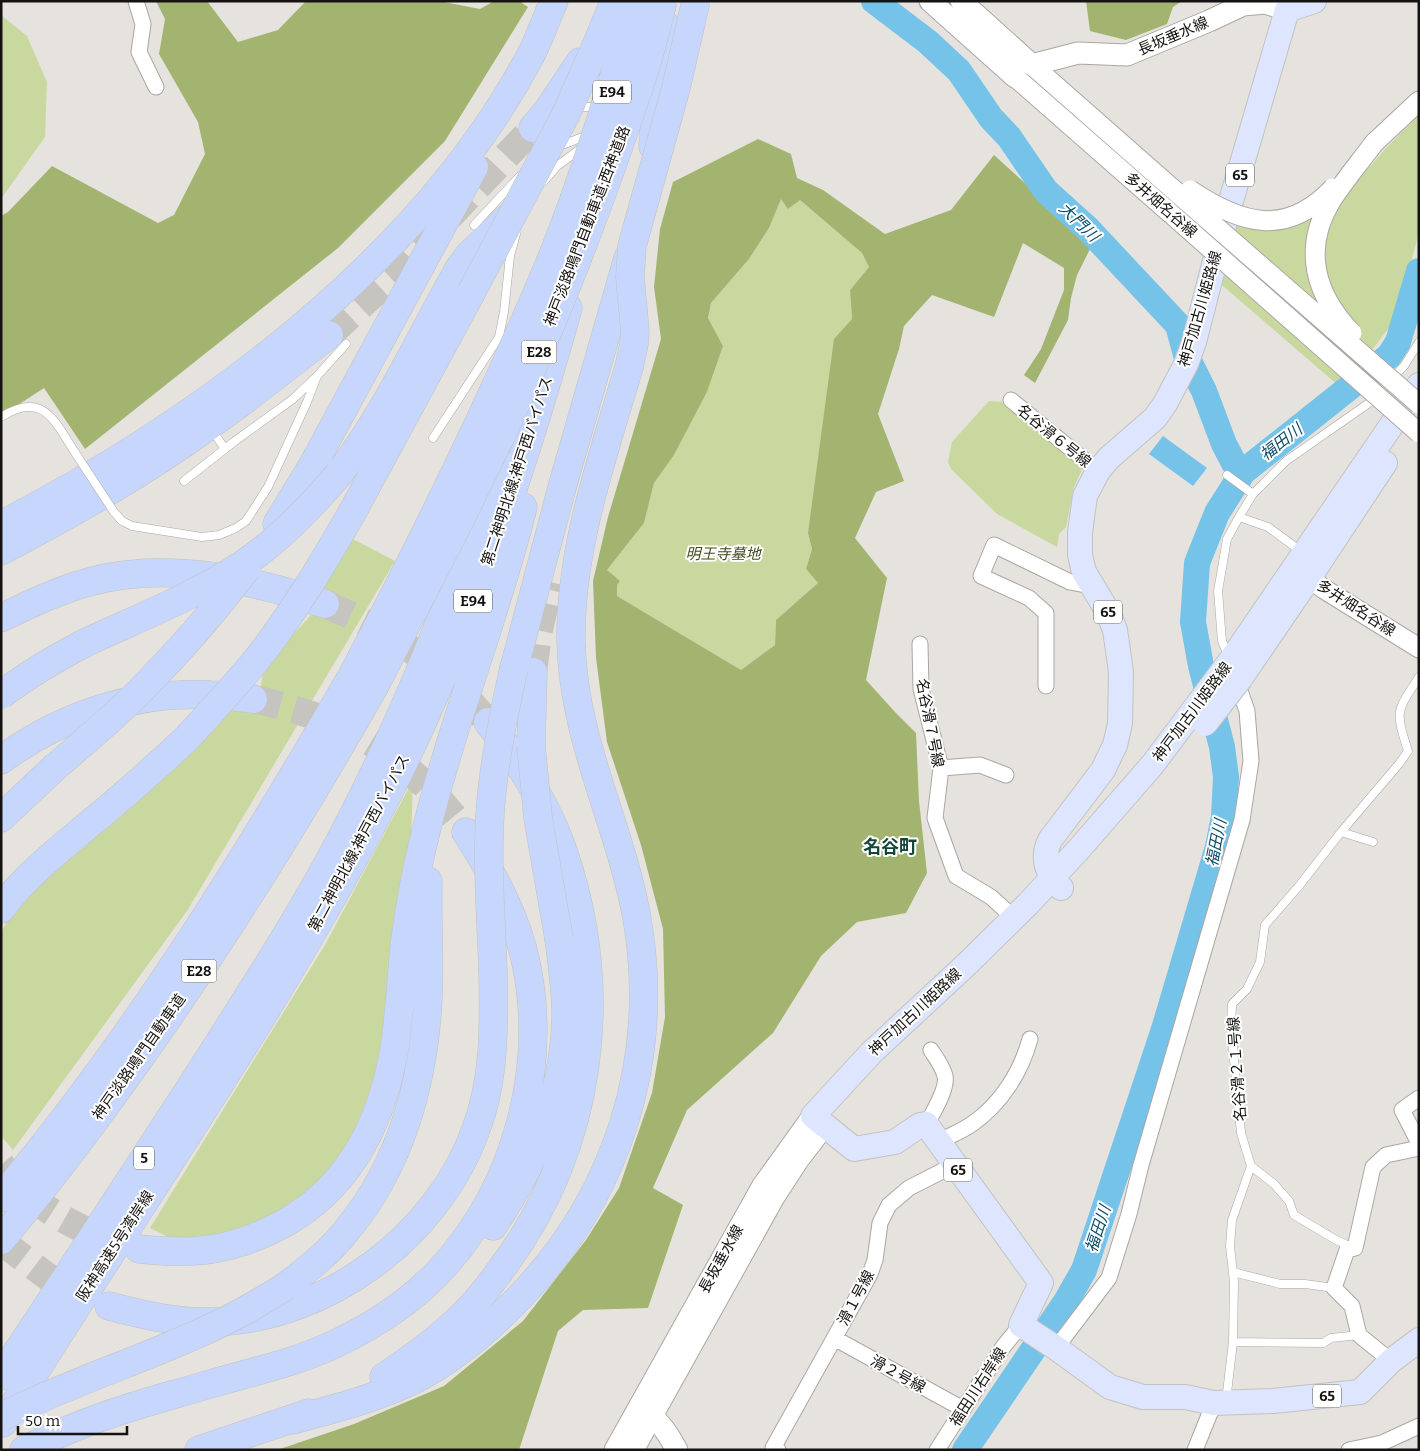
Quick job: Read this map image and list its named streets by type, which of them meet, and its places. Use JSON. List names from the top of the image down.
{
  "streets": {
    "highway": [
      "E94",
      "神戸淡路鳴門自動車道;西神道路",
      "E28",
      "第二神明北線;神戸西バイパス",
      "神戸淡路鳴門自動車道",
      "5",
      "阪神高速5号湾岸線"
    ],
    "main road": ["長坂垂水線", "65", "神戸加古川姫路線"],
    "street": [
      "多井畑名谷線",
      "名谷滑６号線",
      "名谷滑７号線",
      "滑１号線",
      "滑２号線",
      "福田川右岸線"
    ],
    "lane": ["名谷滑２１号線"]
  },
  "crossings": [
    ["長坂垂水線", "神戸加古川姫路線"],
    ["65", "滑１号線"],
    ["65", "福田川右岸線"],
    ["多井畑名谷線", "神戸加古川姫路線"],
    ["神戸淡路鳴門自動車道;西神道路", "神戸淡路鳴門自動車道"],
    ["神戸加古川姫路線", "名谷滑６号線"],
    ["神戸加古川姫路線", "名谷滑７号線"],
    ["第二神明北線;神戸西バイパス", "阪神高速5号湾岸線"],
    ["滑１号線", "滑２号線"],
    ["滑２号線", "福田川右岸線"]
  ],
  "districts": ["名谷町"],
  "water": ["大門川", "福田川"],
  "parks": ["明王寺墓地"],
  "scale_bar": "50 m"
}
